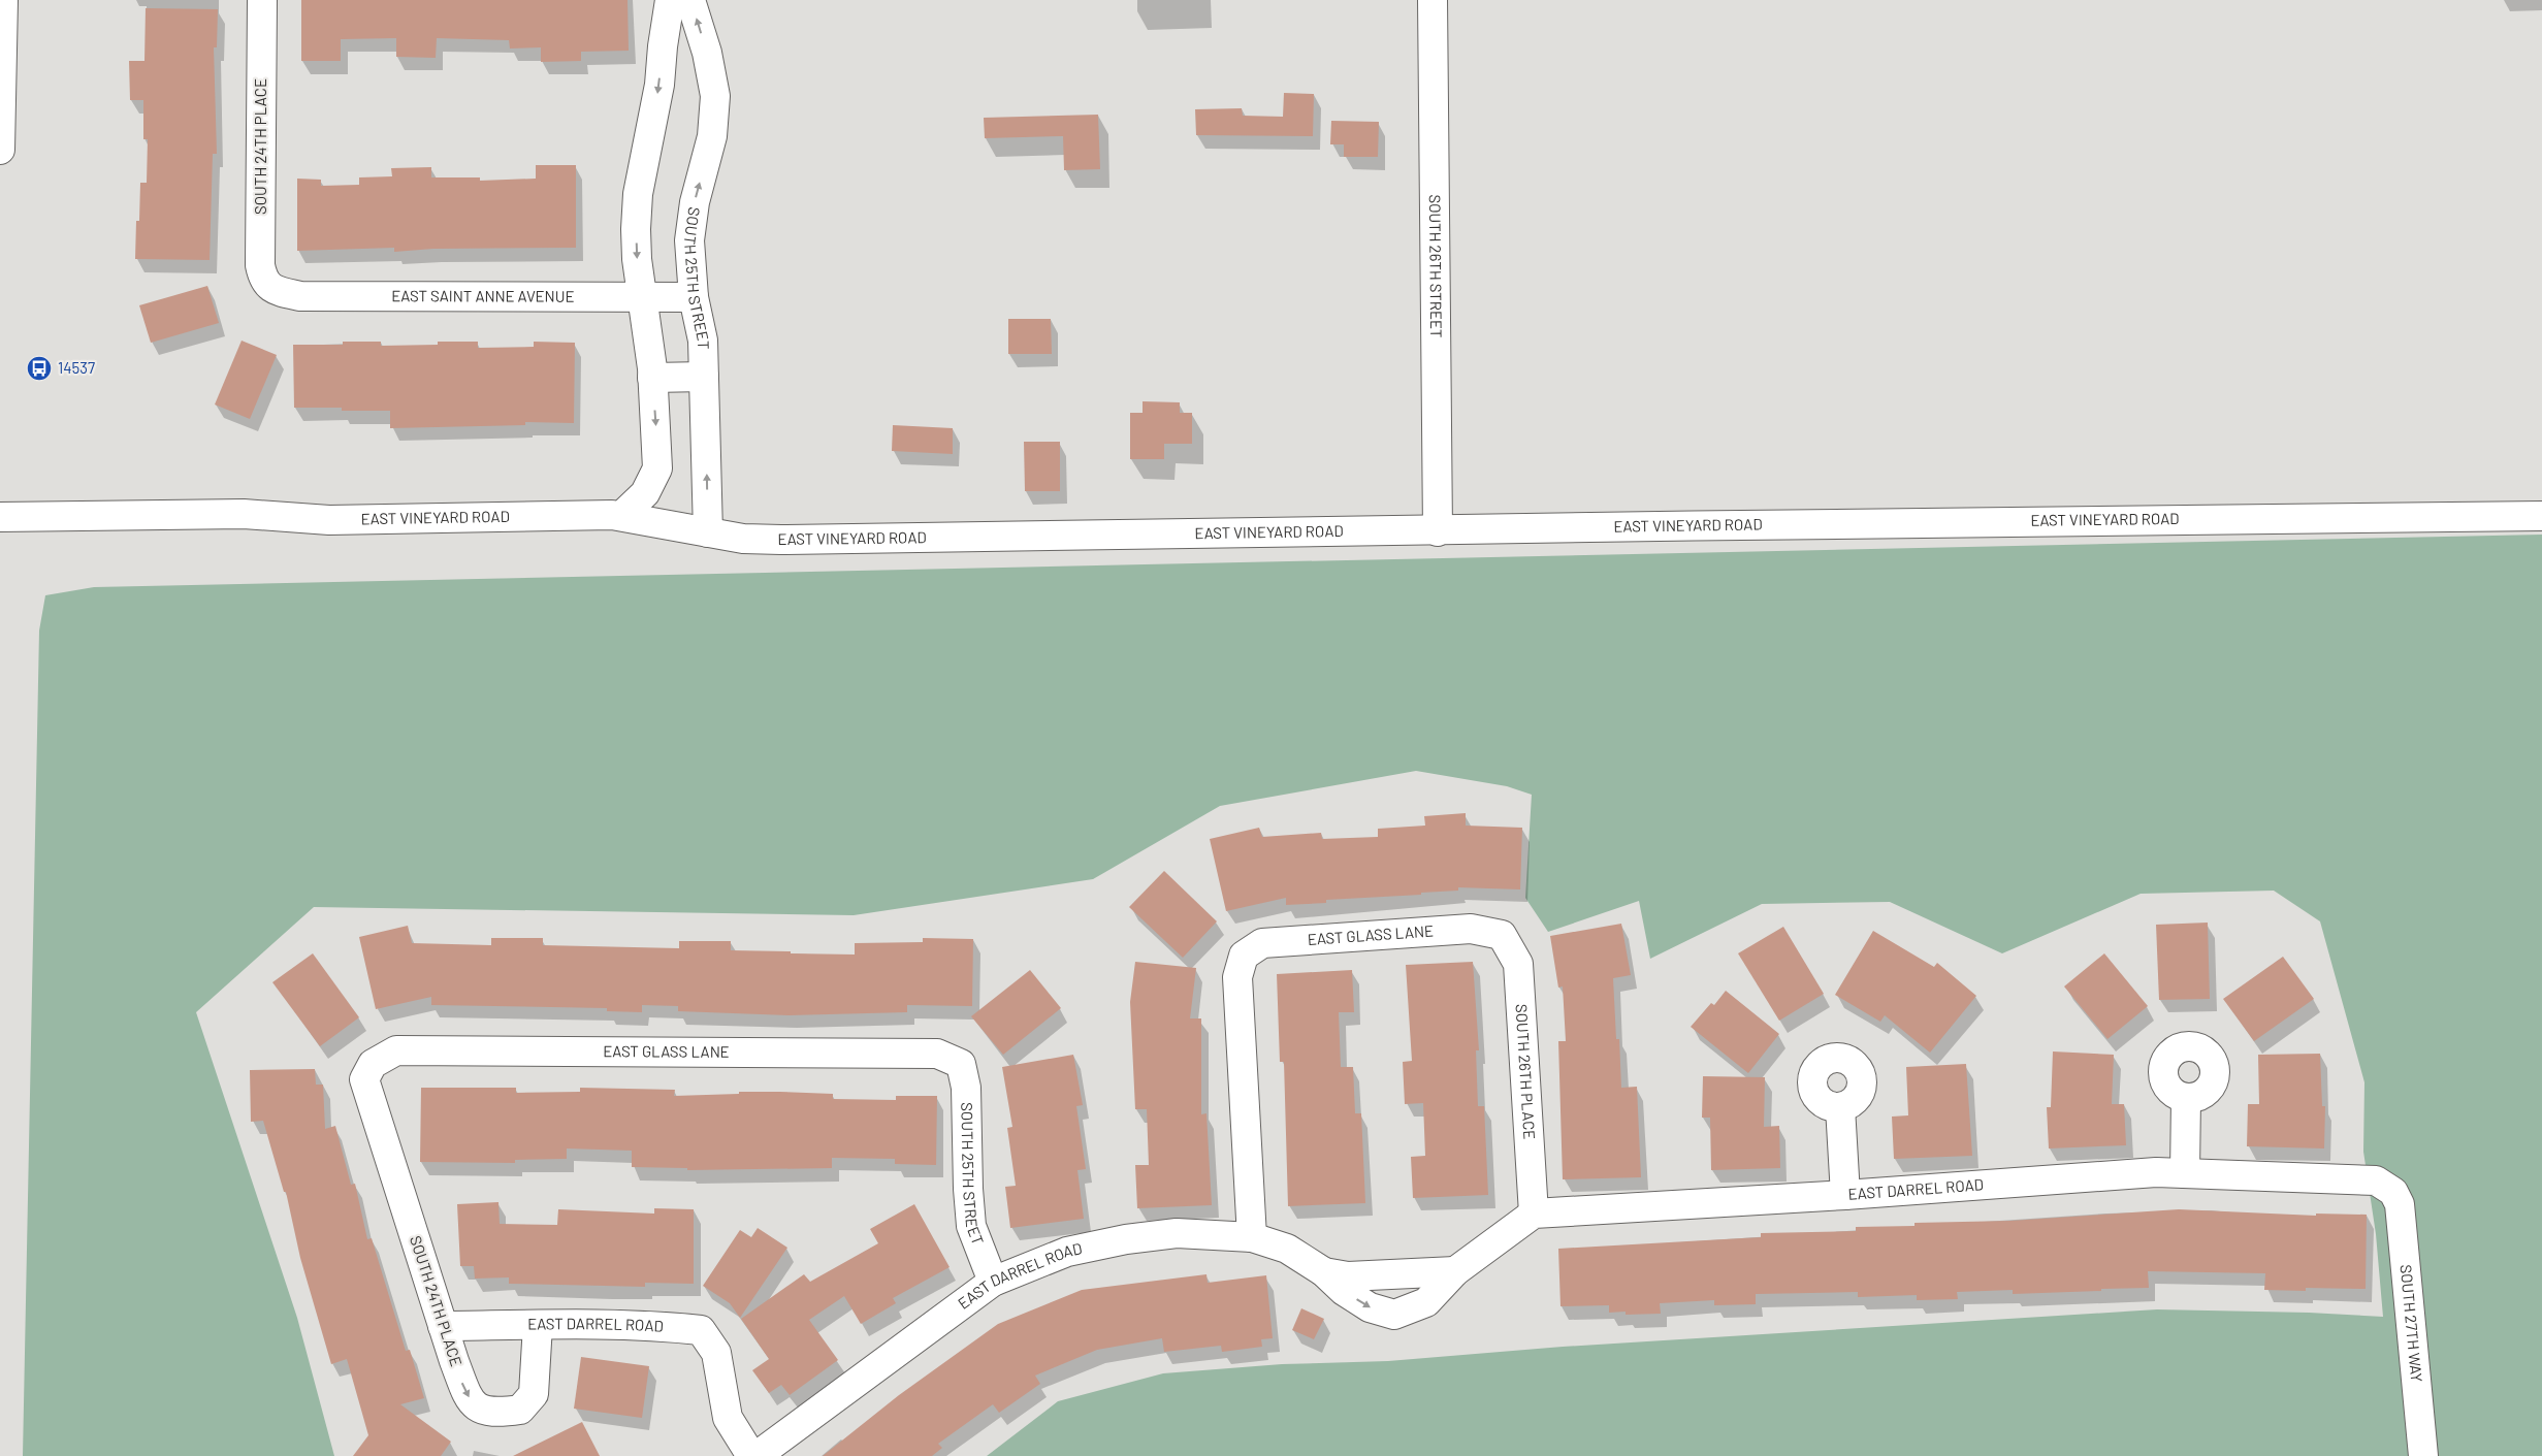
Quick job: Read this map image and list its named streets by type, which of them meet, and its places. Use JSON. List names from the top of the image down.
{
  "streets": {
    "street": [
      "SOUTH 24TH PLACE",
      "SOUTH 26TH STREET",
      "SOUTH 25TH STREET",
      "EAST SAINT ANNE AVENUE",
      "EAST VINEYARD ROAD",
      "EAST GLASS LANE",
      "SOUTH 26TH PLACE",
      "EAST DARREL ROAD",
      "SOUTH 27TH WAY"
    ]
  },
  "crossings": [
    ["SOUTH 24TH PLACE", "EAST SAINT ANNE AVENUE"],
    ["SOUTH 24TH PLACE", "EAST GLASS LANE"],
    ["SOUTH 24TH PLACE", "EAST DARREL ROAD"],
    ["SOUTH 26TH STREET", "EAST VINEYARD ROAD"],
    ["SOUTH 25TH STREET", "EAST SAINT ANNE AVENUE"],
    ["SOUTH 25TH STREET", "EAST VINEYARD ROAD"],
    ["SOUTH 25TH STREET", "EAST GLASS LANE"],
    ["SOUTH 25TH STREET", "EAST DARREL ROAD"],
    ["EAST GLASS LANE", "SOUTH 26TH PLACE"],
    ["EAST GLASS LANE", "EAST DARREL ROAD"],
    ["SOUTH 26TH PLACE", "EAST DARREL ROAD"],
    ["EAST DARREL ROAD", "SOUTH 27TH WAY"]
  ],
  "places": {
    "bus stop": ["14537"]
  }
}
